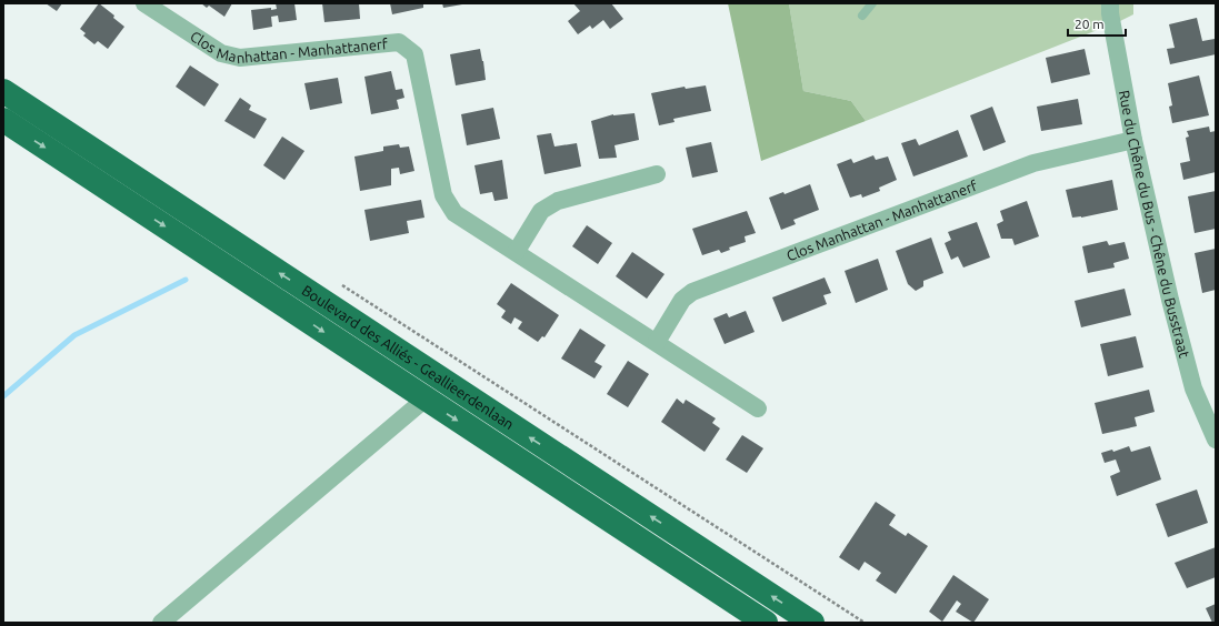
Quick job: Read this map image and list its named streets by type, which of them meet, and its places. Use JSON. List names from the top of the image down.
{
  "streets": {
    "highway": ["Boulevard des Alliés - Geallieerdenlaan"],
    "street": ["Clos Manhattan - Manhattanerf", "Rue du Chêne du Bus - Chêne du Busstraat"]
  },
  "crossings": [
    ["Clos Manhattan - Manhattanerf", "Rue du Chêne du Bus - Chêne du Busstraat"]
  ],
  "scale_bar": "20 m"
}
